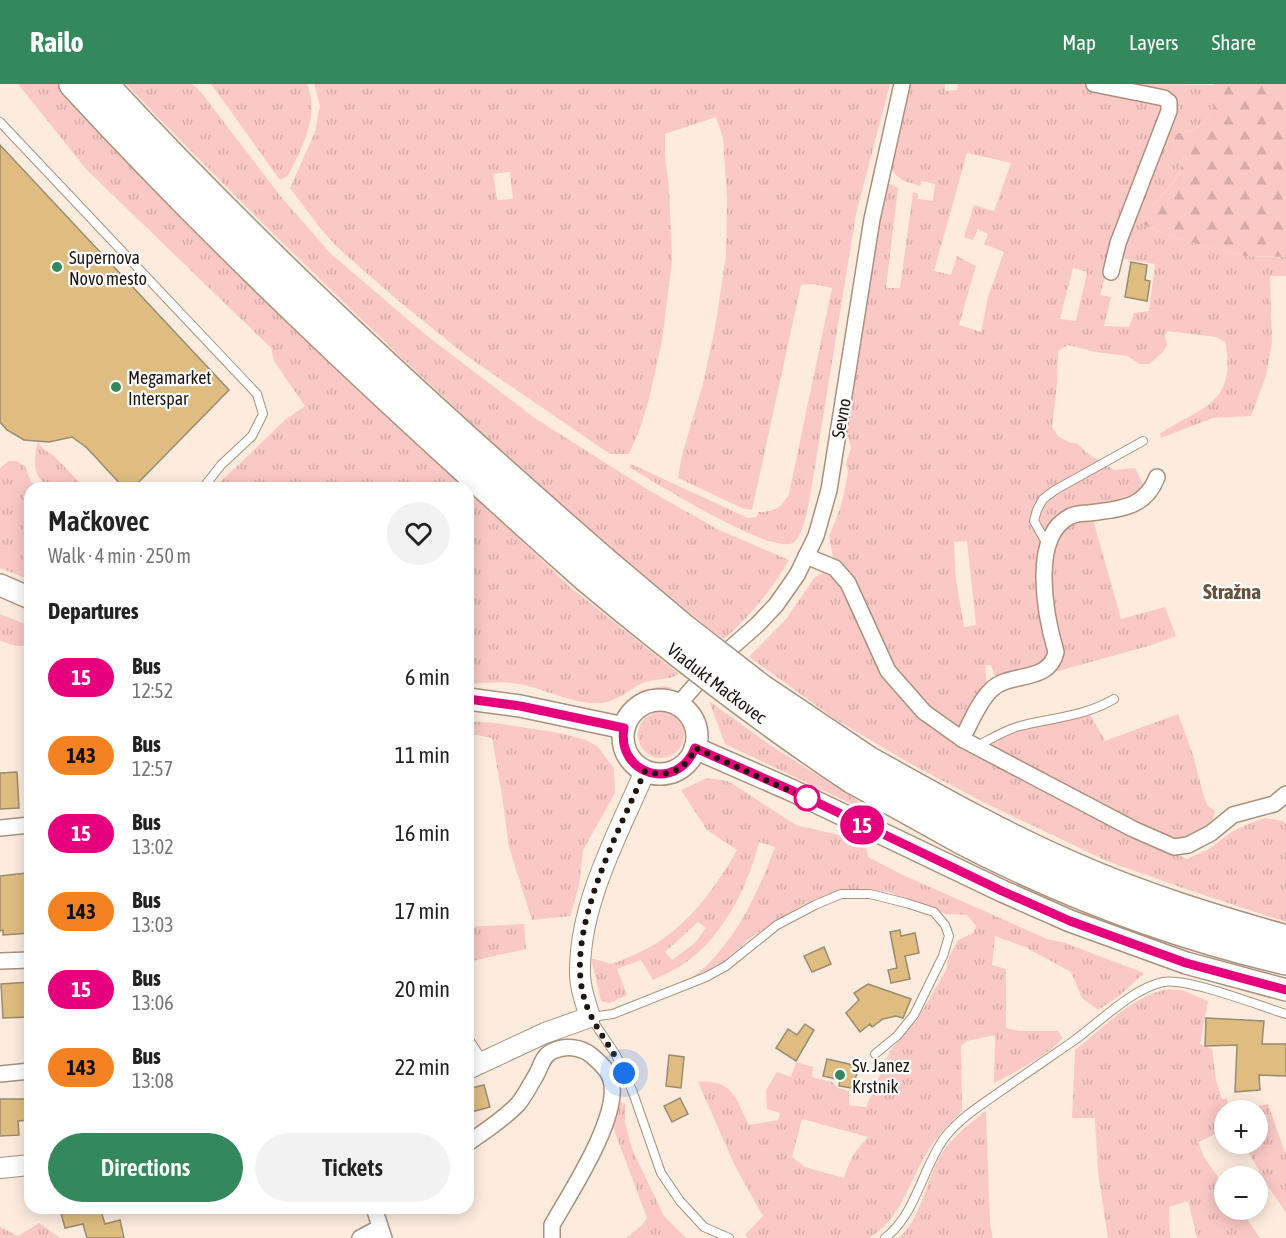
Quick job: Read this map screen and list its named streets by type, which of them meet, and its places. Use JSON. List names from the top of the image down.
{
  "streets": {
    "highway": ["Viadukt Mačkovec"],
    "street": ["Sevno"]
  },
  "districts": ["Stražna"],
  "places": ["Supernova Novo mesto", "Megamarket Interspar", "Sv. Janez Krstnik"],
  "lines": ["bus line 15"],
  "page": {
    "header": "Railo",
    "nav": ["Map", "Layers", "Share"],
    "on_map": "15",
    "heading": [
      ["Mačkovec", "Walk · 4 min · 250 m"],
      "Departures"
    ],
    "list": [
      {
        "mark": "15",
        "name": "Bus",
        "note": "12:52",
        "value": "6 min"
      },
      {
        "mark": "143",
        "name": "Bus",
        "note": "12:57",
        "value": "11 min"
      },
      {
        "mark": "15",
        "name": "Bus",
        "note": "13:02",
        "value": "16 min"
      },
      {
        "mark": "143",
        "name": "Bus",
        "note": "13:03",
        "value": "17 min"
      },
      {
        "mark": "15",
        "name": "Bus",
        "note": "13:06",
        "value": "20 min"
      },
      {
        "mark": "143",
        "name": "Bus",
        "note": "13:08",
        "value": "22 min"
      }
    ],
    "map_buttons": ["+", "−"],
    "buttons": ["Directions", "Tickets"]
  }
}
